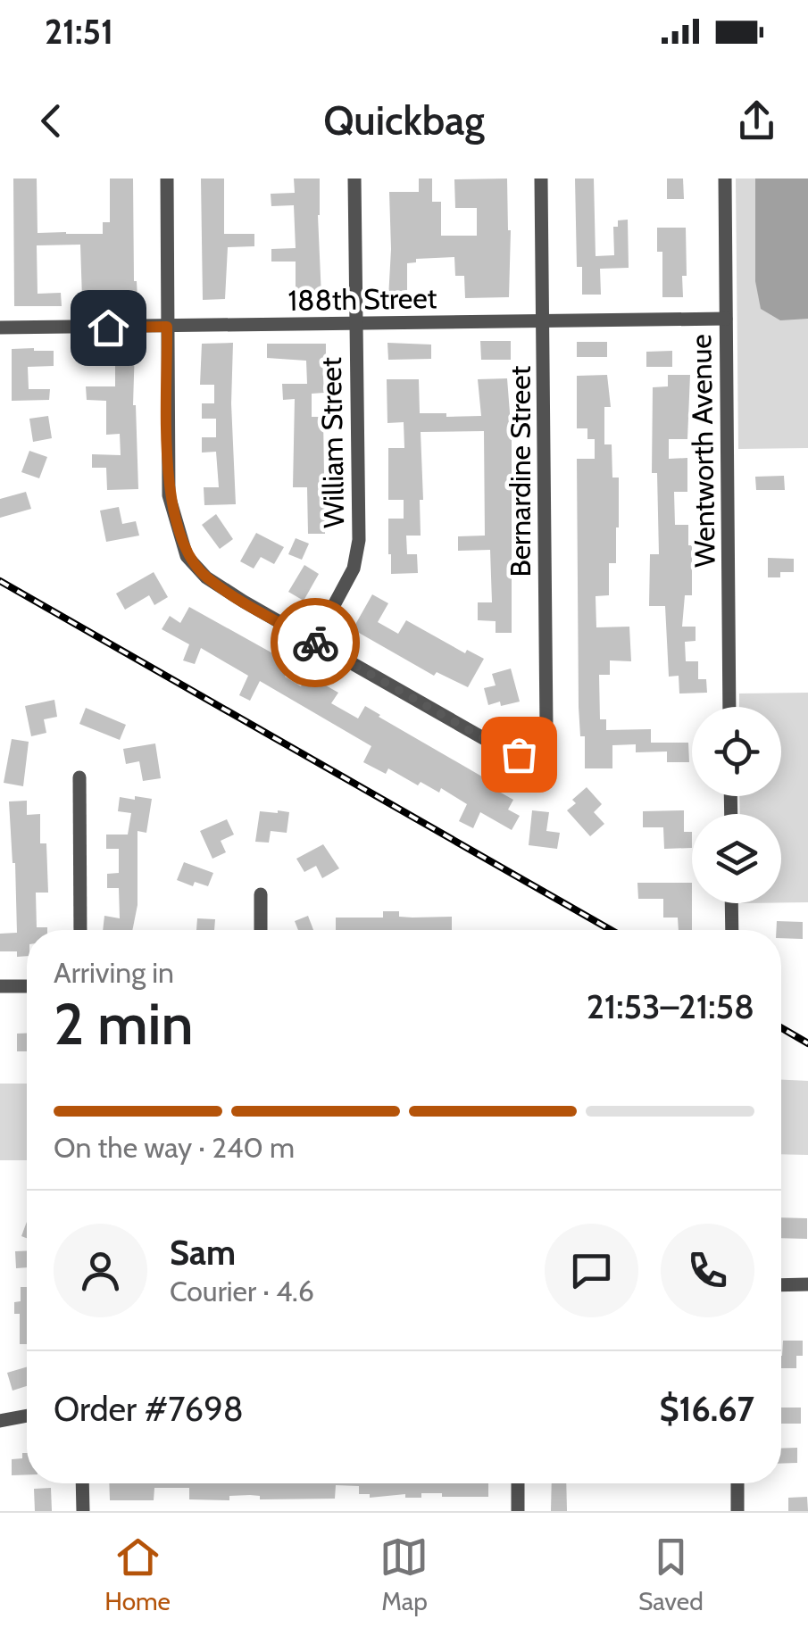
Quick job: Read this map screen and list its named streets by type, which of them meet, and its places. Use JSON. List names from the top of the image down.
{
  "streets": {
    "street": [
      "188th Street",
      "William Street",
      "Wentworth Avenue",
      "Bernardine Street"
    ]
  },
  "crossings": [
    ["188th Street", "William Street"],
    ["188th Street", "Wentworth Avenue"],
    ["188th Street", "Bernardine Street"],
    ["William Street", "Bernardine Street"]
  ],
  "page": {
    "status": "21:51",
    "header": "Quickbag",
    "heading": ["2 min", "Arriving in", "21:53–21:58"],
    "panel": [
      "Sam",
      "Courier · 4.6",
      "Order #7698",
      "$16.67"
    ],
    "bar": "On the way · 240 m",
    "tabs": ["Home", "Map", "Saved"]
  }
}
